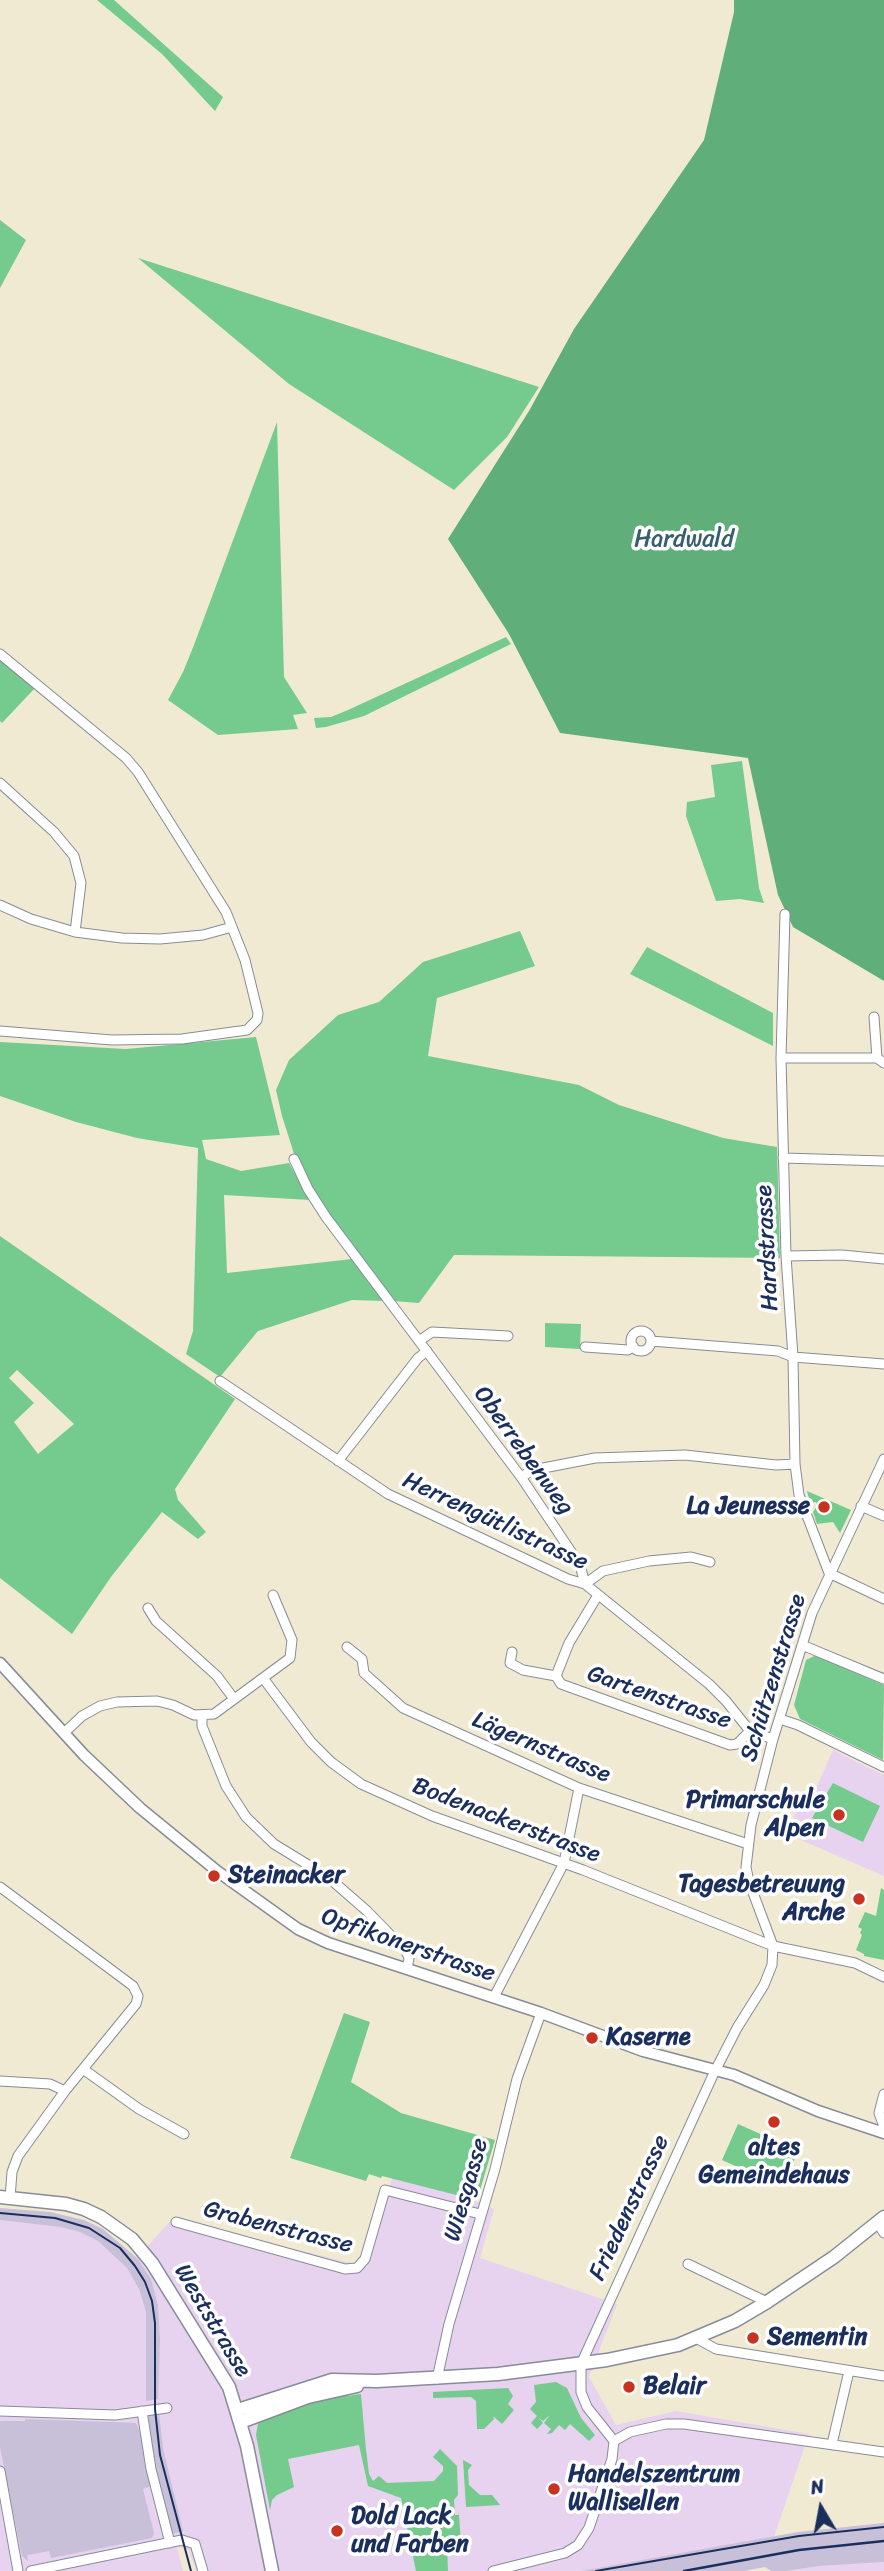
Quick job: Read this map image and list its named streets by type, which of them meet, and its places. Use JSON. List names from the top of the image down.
{
  "streets": {
    "main road": ["Weststrasse"],
    "street": [
      "Hardstrasse",
      "Oberrebenweg",
      "Herrengütlistrasse",
      "Schützenstrasse",
      "Gartenstrasse",
      "Lägernstrasse",
      "Bodenackerstrasse",
      "Opfikonerstrasse",
      "Wiesgasse",
      "Friedenstrasse",
      "Grabenstrasse"
    ]
  },
  "crossings": [
    ["Hardstrasse", "Schützenstrasse"],
    ["Oberrebenweg", "Herrengütlistrasse"],
    ["Herrengütlistrasse", "Gartenstrasse"],
    ["Schützenstrasse", "Lägernstrasse"],
    ["Schützenstrasse", "Bodenackerstrasse"],
    ["Opfikonerstrasse", "Wiesgasse"],
    ["Opfikonerstrasse", "Friedenstrasse"],
    ["Wiesgasse", "Grabenstrasse"]
  ],
  "parks": ["Hardwald"],
  "places": [
    "La Jeunesse",
    "Primarschule Alpen",
    "Steinacker",
    "Tagesbetreuung Arche",
    "Kaserne",
    "altes Gemeindehaus",
    "Sementin",
    "Belair",
    "Handelszentrum Wallisellen",
    "Dold Lack und Farben"
  ],
  "north": "top"
}
